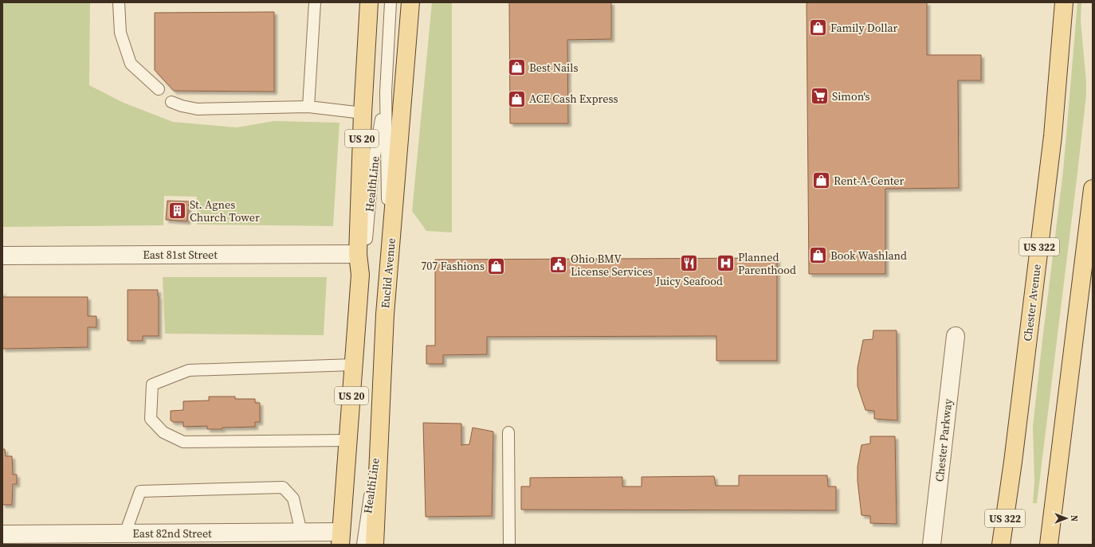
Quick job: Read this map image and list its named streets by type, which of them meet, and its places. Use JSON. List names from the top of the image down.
{
  "streets": {
    "main road": [
      "US 20",
      "US 322",
      "Euclid Avenue",
      "Chester Avenue"
    ],
    "street": ["East 81st Street", "Chester Parkway", "East 82nd Street"],
    "lane": ["HealthLine"]
  },
  "crossings": [
    ["US 20", "HealthLine"],
    ["US 20", "East 81st Street"],
    ["US 20", "East 82nd Street"],
    ["HealthLine", "Euclid Avenue"]
  ],
  "places": {
    "shop": [
      "Family Dollar",
      "Best Nails",
      "ACE Cash Express",
      "Rent-A-Center",
      "Book Washland",
      "707 Fashions"
    ],
    "supermarket": ["Simon's"],
    "building": ["St. Agnes Church Tower"],
    "restaurant": ["Juicy Seafood"],
    "hospital": ["Planned Parenthood"],
    "public building": ["Ohio BMV License Services"]
  },
  "north": "right"
}
